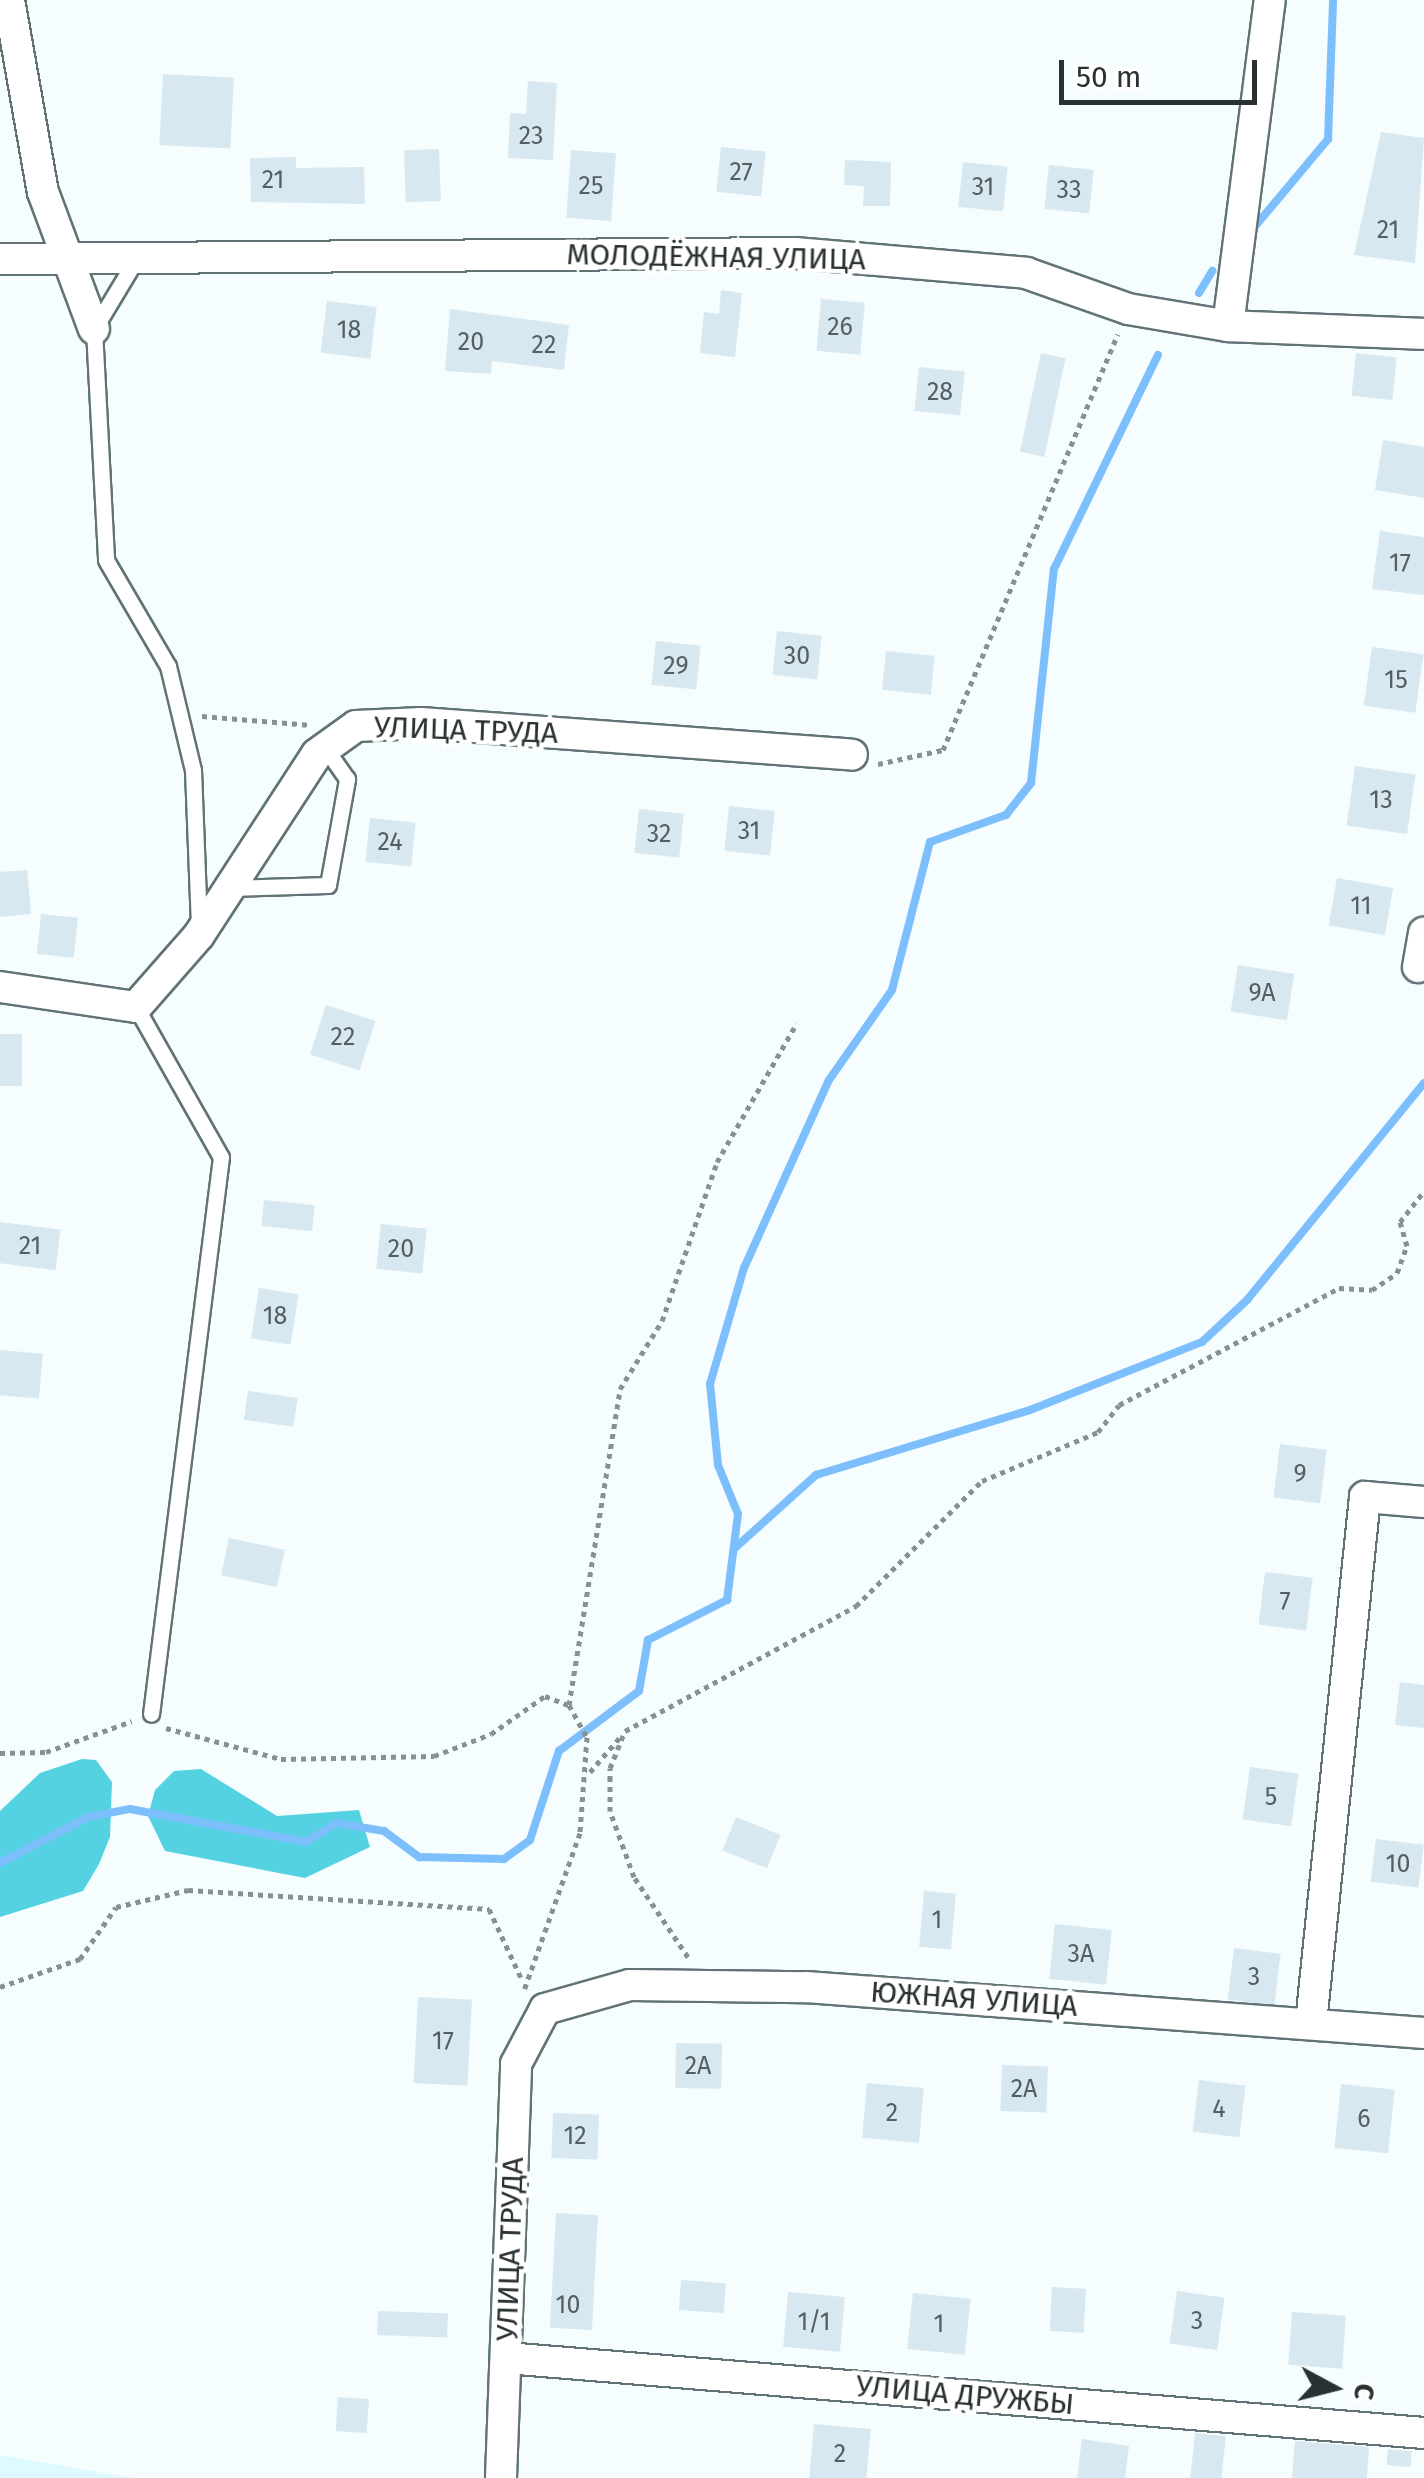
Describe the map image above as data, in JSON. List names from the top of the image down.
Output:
{
  "streets": {
    "street": [
      "МОЛОДЁЖНАЯ УЛИЦА",
      "УЛИЦА ТРУДА",
      "ЮЖНАЯ УЛИЦА",
      "УЛИЦА ДРУЖБЫ"
    ]
  },
  "crossings": [
    ["УЛИЦА ТРУДА", "ЮЖНАЯ УЛИЦА"],
    ["УЛИЦА ТРУДА", "УЛИЦА ДРУЖБЫ"]
  ],
  "house_numbers": [
    "23",
    "27",
    "21",
    "25",
    "31",
    "33",
    "21",
    "26",
    "18",
    "20",
    "22",
    "28",
    "17",
    "30",
    "29",
    "15",
    "13",
    "31",
    "32",
    "24",
    "11",
    "9А",
    "22",
    "21",
    "20",
    "18",
    "9",
    "7",
    "5",
    "10",
    "1",
    "3А",
    "3",
    "17",
    "2А",
    "2А",
    "4",
    "2",
    "6",
    "12",
    "10",
    "3",
    "1/1",
    "1",
    "2"
  ],
  "scale_bar": "50 m",
  "north": "right"
}
